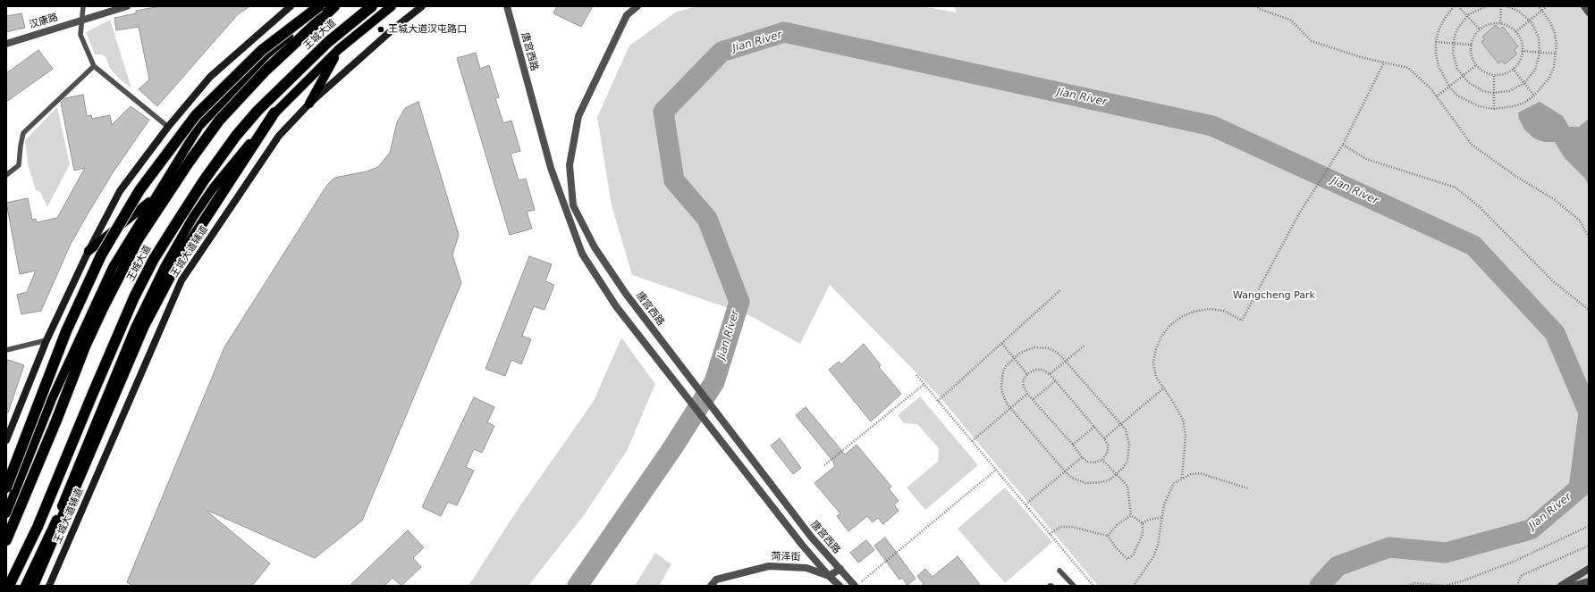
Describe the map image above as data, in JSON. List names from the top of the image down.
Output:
{
  "streets": {
    "highway": ["王城大道"],
    "main road": ["王城大道辅道"],
    "street": ["汉康路", "唐宫西路", "菏泽街"]
  },
  "crossings": [
    ["唐宫西路", "菏泽街"]
  ],
  "water": ["Jian River"],
  "parks": ["Wangcheng Park"],
  "places": ["王城大道汉屯路口"]
}
